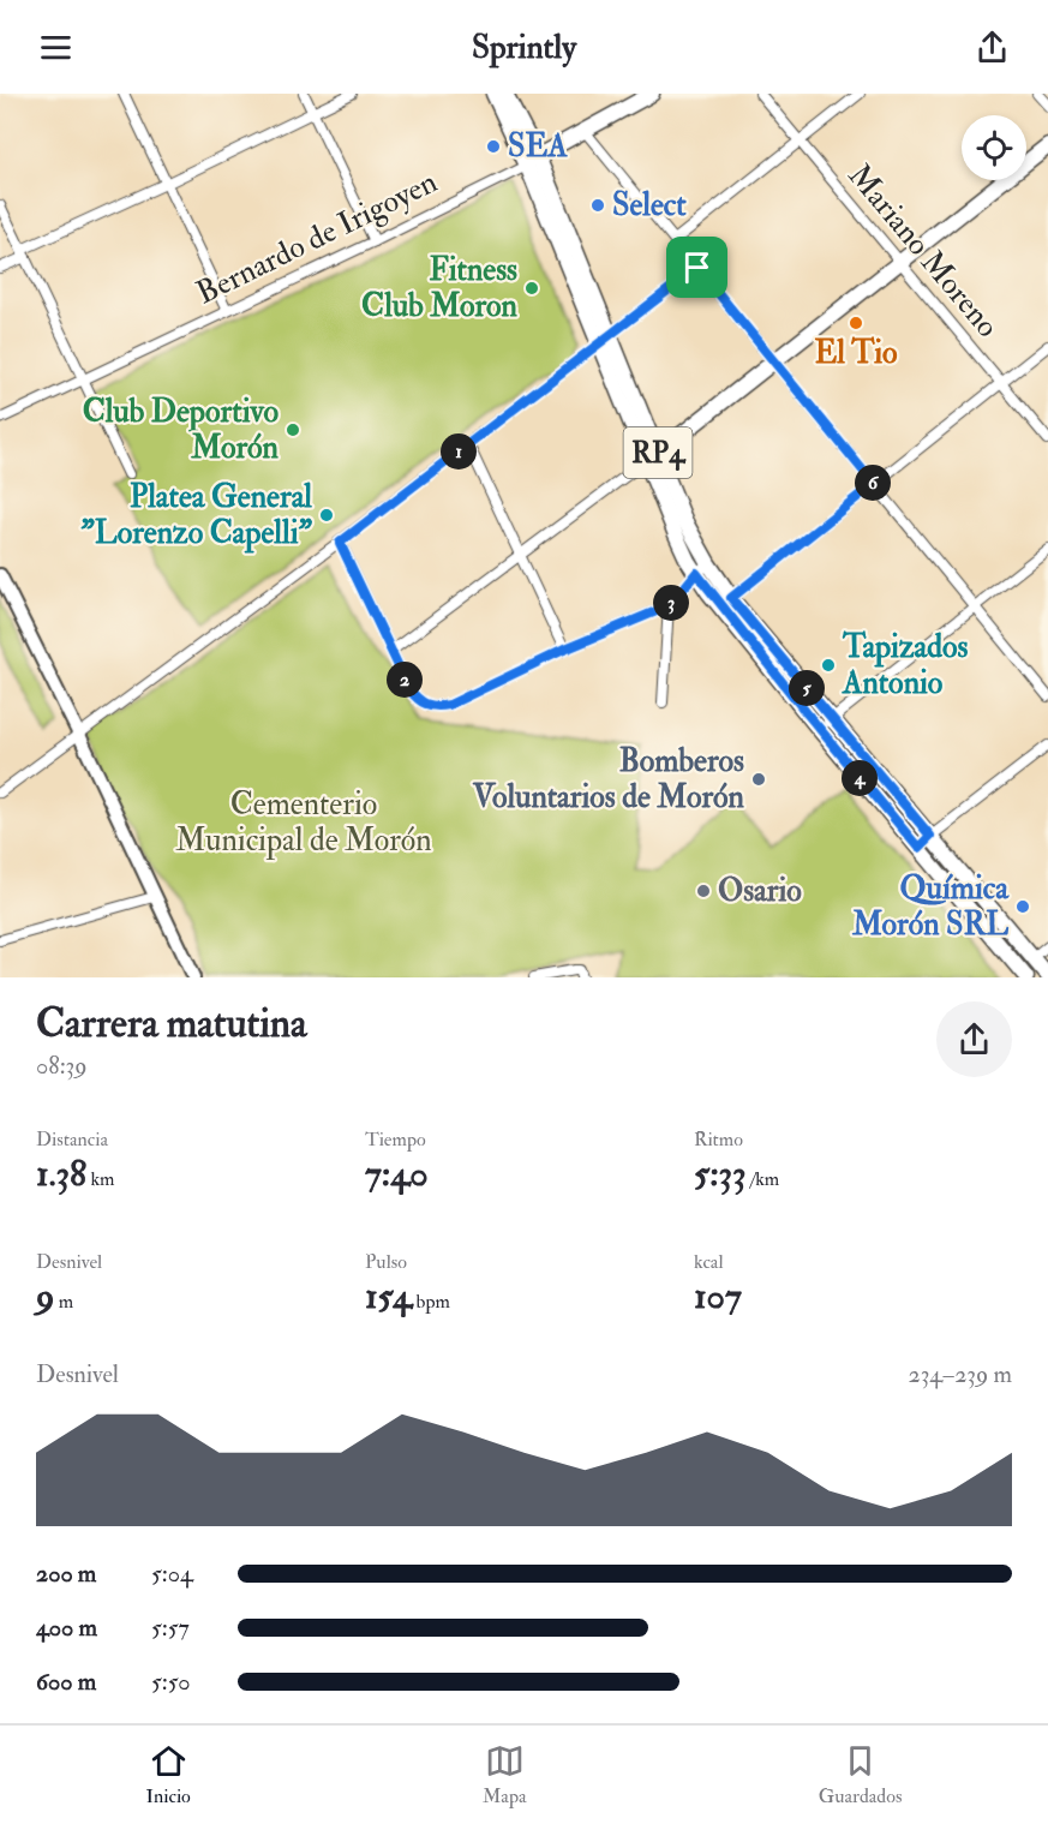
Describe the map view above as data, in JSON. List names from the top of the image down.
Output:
{
  "streets": {
    "main road": ["Bernardo de Irigoyen", "RP4"],
    "street": ["Mariano Moreno"]
  },
  "crossings": [
    ["Bernardo de Irigoyen", "RP4"],
    ["Mariano Moreno", "RP4"]
  ],
  "parks": ["Cementerio Municipal de Morón"],
  "places": [
    "SEA",
    "Select",
    "Fitness Club Moron",
    "El Tio",
    "Club Deportivo Morón",
    "Platea General \"Lorenzo Capelli\"",
    "Tapizados Antonio",
    "Bomberos Voluntarios de Morón",
    "Osario",
    "Química Morón SRL"
  ],
  "page": {
    "header": "Sprintly",
    "pins": [
      "1",
      "6",
      "3",
      "2",
      "5",
      "4"
    ],
    "heading": ["Carrera matutina", "08:39"],
    "stats": [
      ["Distancia", "1.38 km"],
      ["Tiempo", "7:40"],
      ["Ritmo", "5:33 /km"],
      ["Desnivel", "9 m"],
      ["Pulso", "154 bpm"],
      ["kcal", "107"]
    ],
    "chart": ["Desnivel", "234–239 m"],
    "list": [
      {
        "name": "200 m",
        "note": "5:04"
      },
      {
        "name": "400 m",
        "note": "5:57"
      },
      {
        "name": "600 m",
        "note": "5:50"
      }
    ],
    "tabs": ["Inicio", "Mapa", "Guardados"]
  }
}
